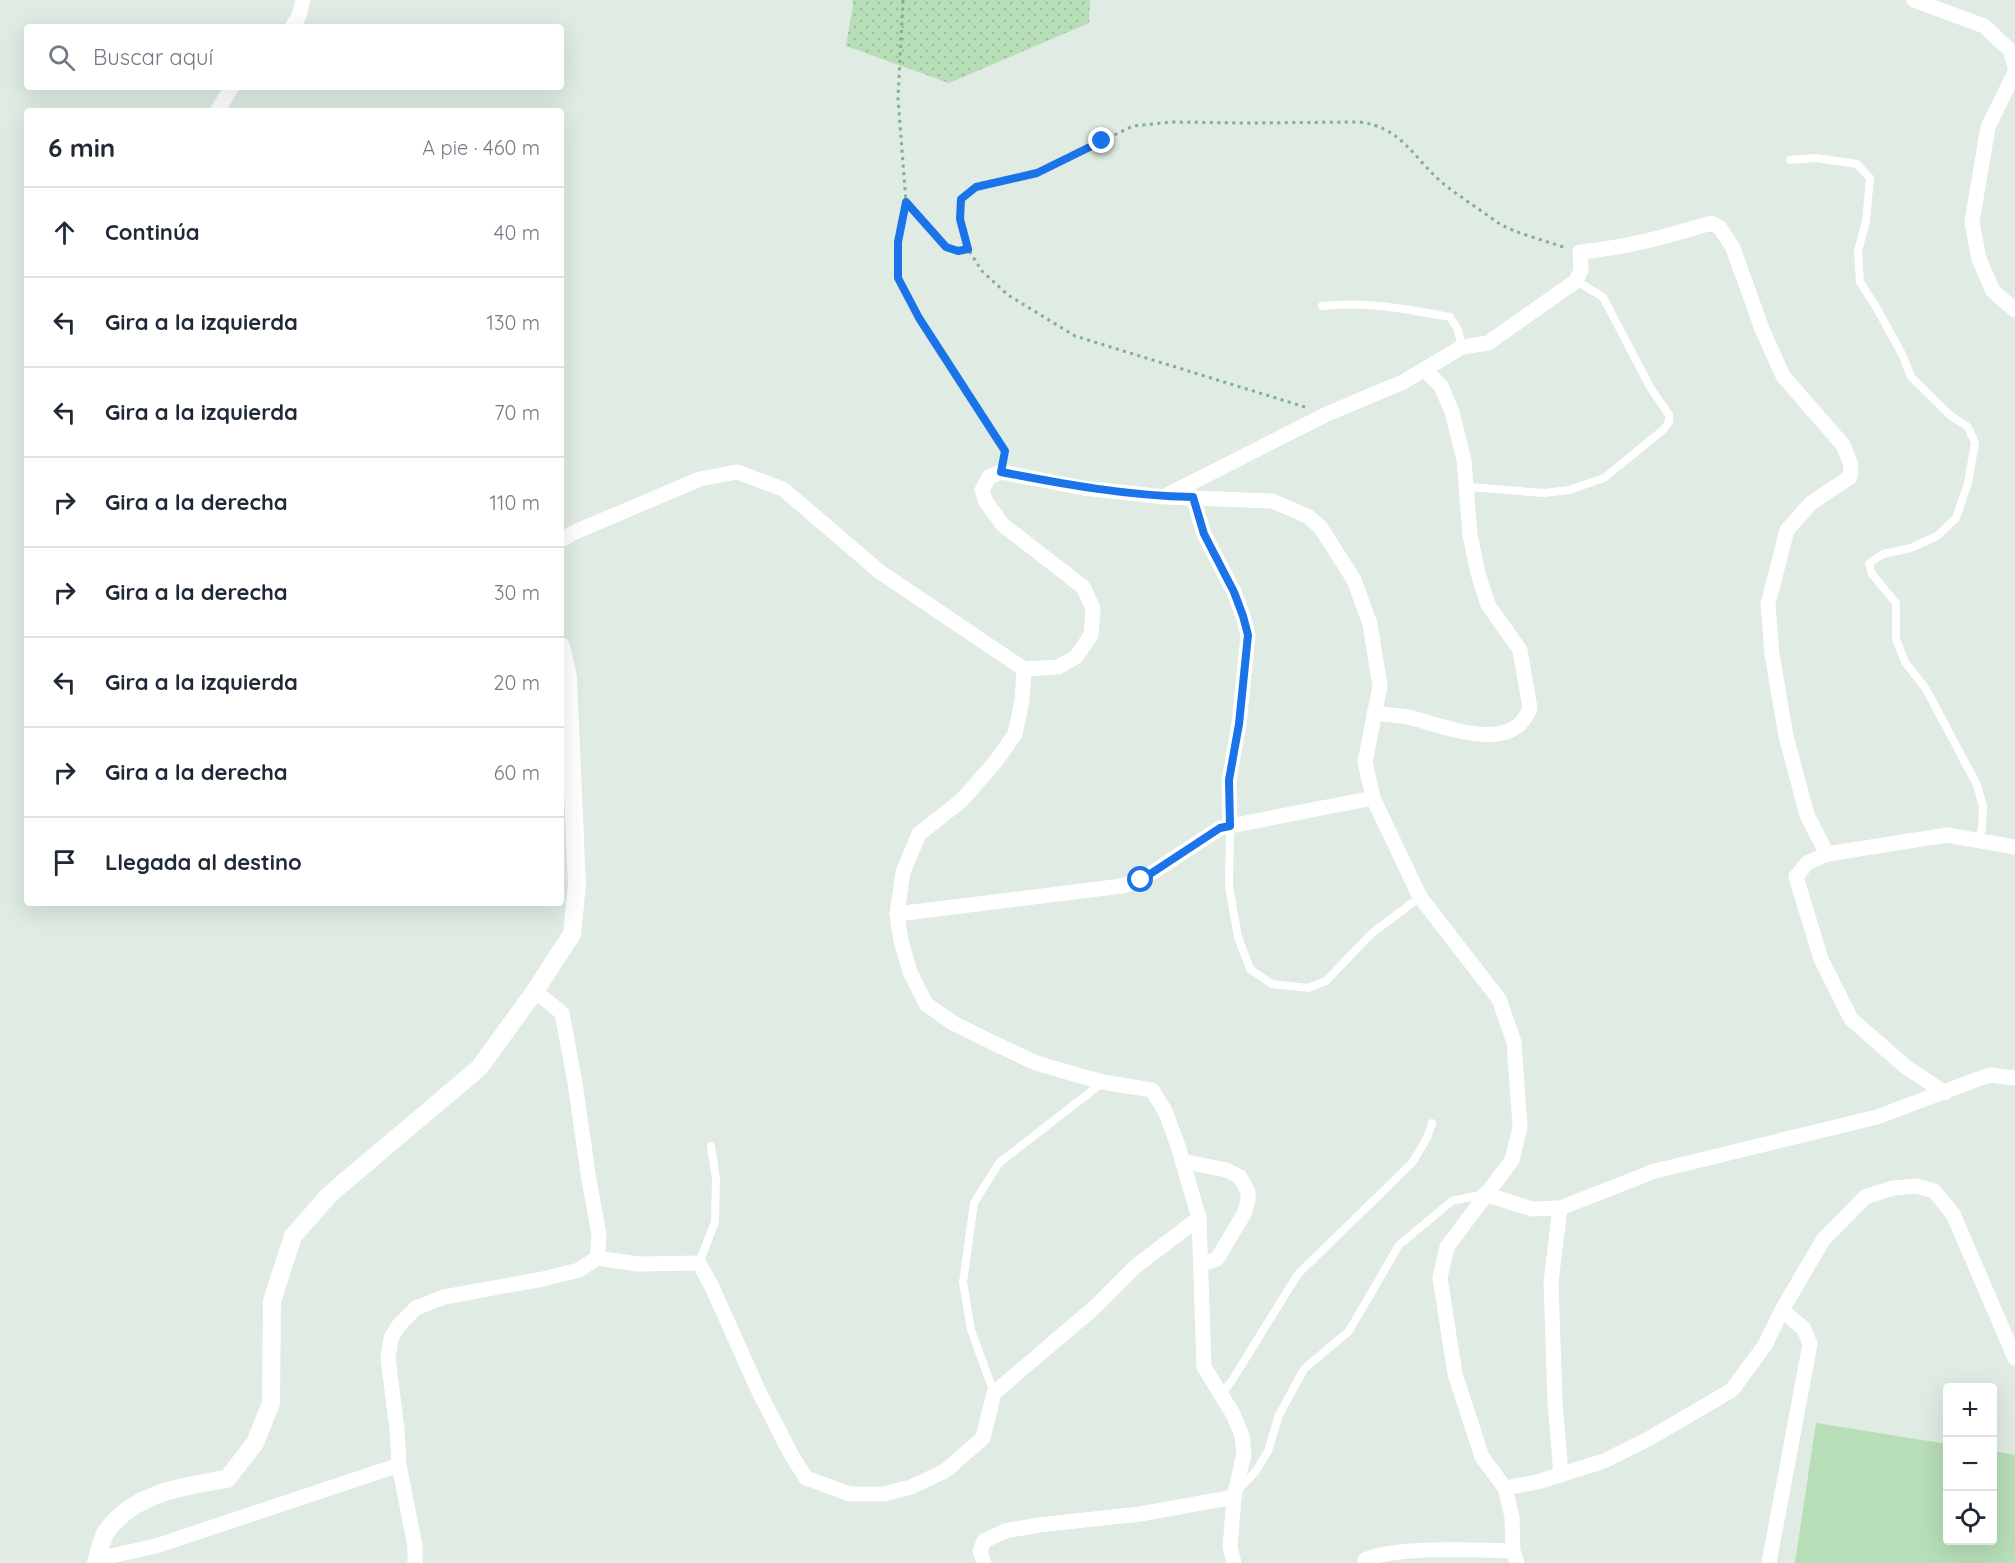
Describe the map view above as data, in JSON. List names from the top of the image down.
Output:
{
  "page": {
    "search": "Buscar aquí",
    "heading": ["6 min", "A pie · 460 m"],
    "list": [
      ["Continúa", "40 m"],
      ["Gira a la izquierda", "130 m"],
      ["Gira a la izquierda", "70 m"],
      ["Gira a la derecha", "110 m"],
      ["Gira a la derecha", "30 m"],
      ["Gira a la izquierda", "20 m"],
      ["Gira a la derecha", "60 m"],
      "Llegada al destino"
    ],
    "map_buttons": ["+", "−"]
  }
}
